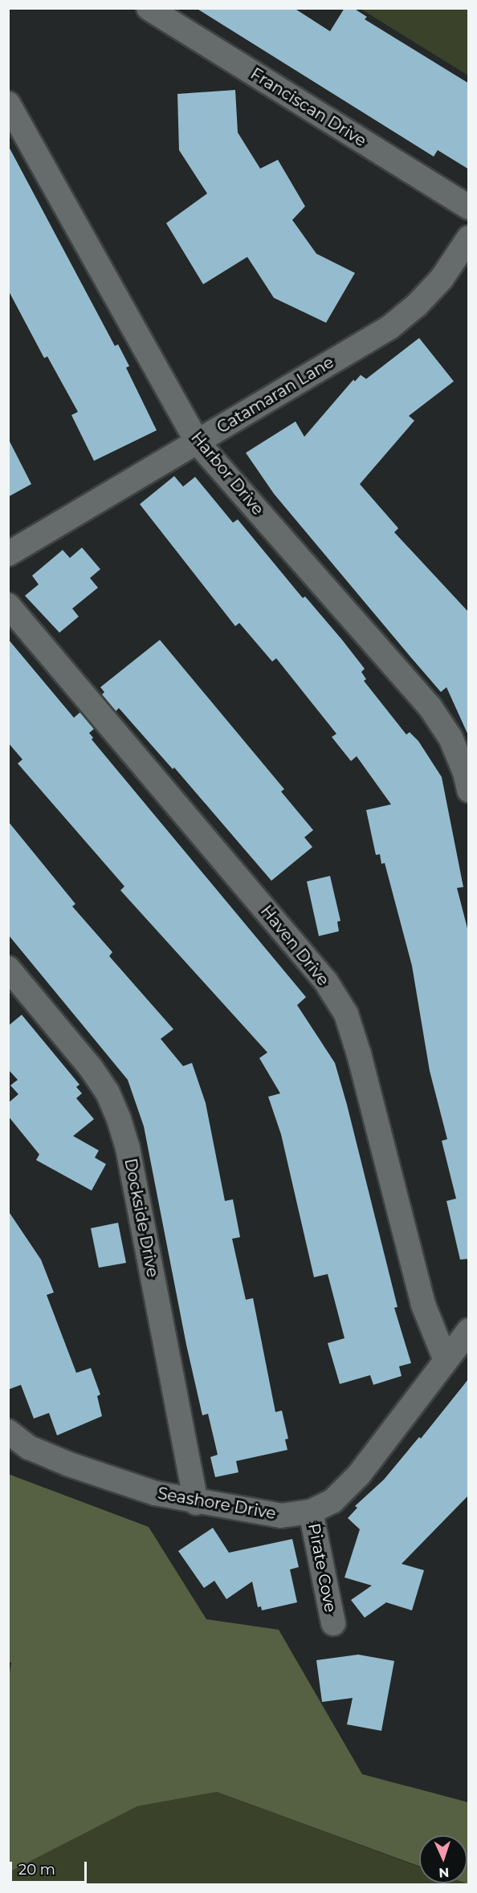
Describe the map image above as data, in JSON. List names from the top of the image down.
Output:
{
  "streets": {
    "street": [
      "Franciscan Drive",
      "Catamaran Lane",
      "Harbor Drive",
      "Haven Drive",
      "Dockside Drive",
      "Seashore Drive",
      "Pirate Cove"
    ]
  },
  "crossings": [
    ["Catamaran Lane", "Harbor Drive"],
    ["Haven Drive", "Seashore Drive"],
    ["Dockside Drive", "Seashore Drive"],
    ["Seashore Drive", "Pirate Cove"]
  ],
  "scale_bar": "20 m",
  "north": "bottom"
}
